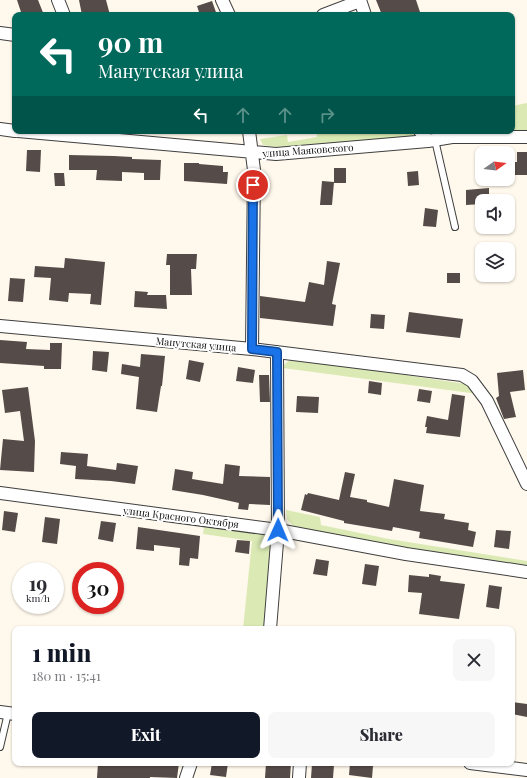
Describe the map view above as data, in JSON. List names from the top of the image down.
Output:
{
  "streets": {
    "street": ["улица Маяковского", "Манутская улица", "улица Красного Октября"]
  },
  "north": "right",
  "page": {
    "turn": ["90 m", "Манутская улица"],
    "speed": "19 km/h",
    "limit": "30",
    "heading": ["1 min", "180 m · 15:41"],
    "buttons": ["Exit", "Share"]
  }
}
